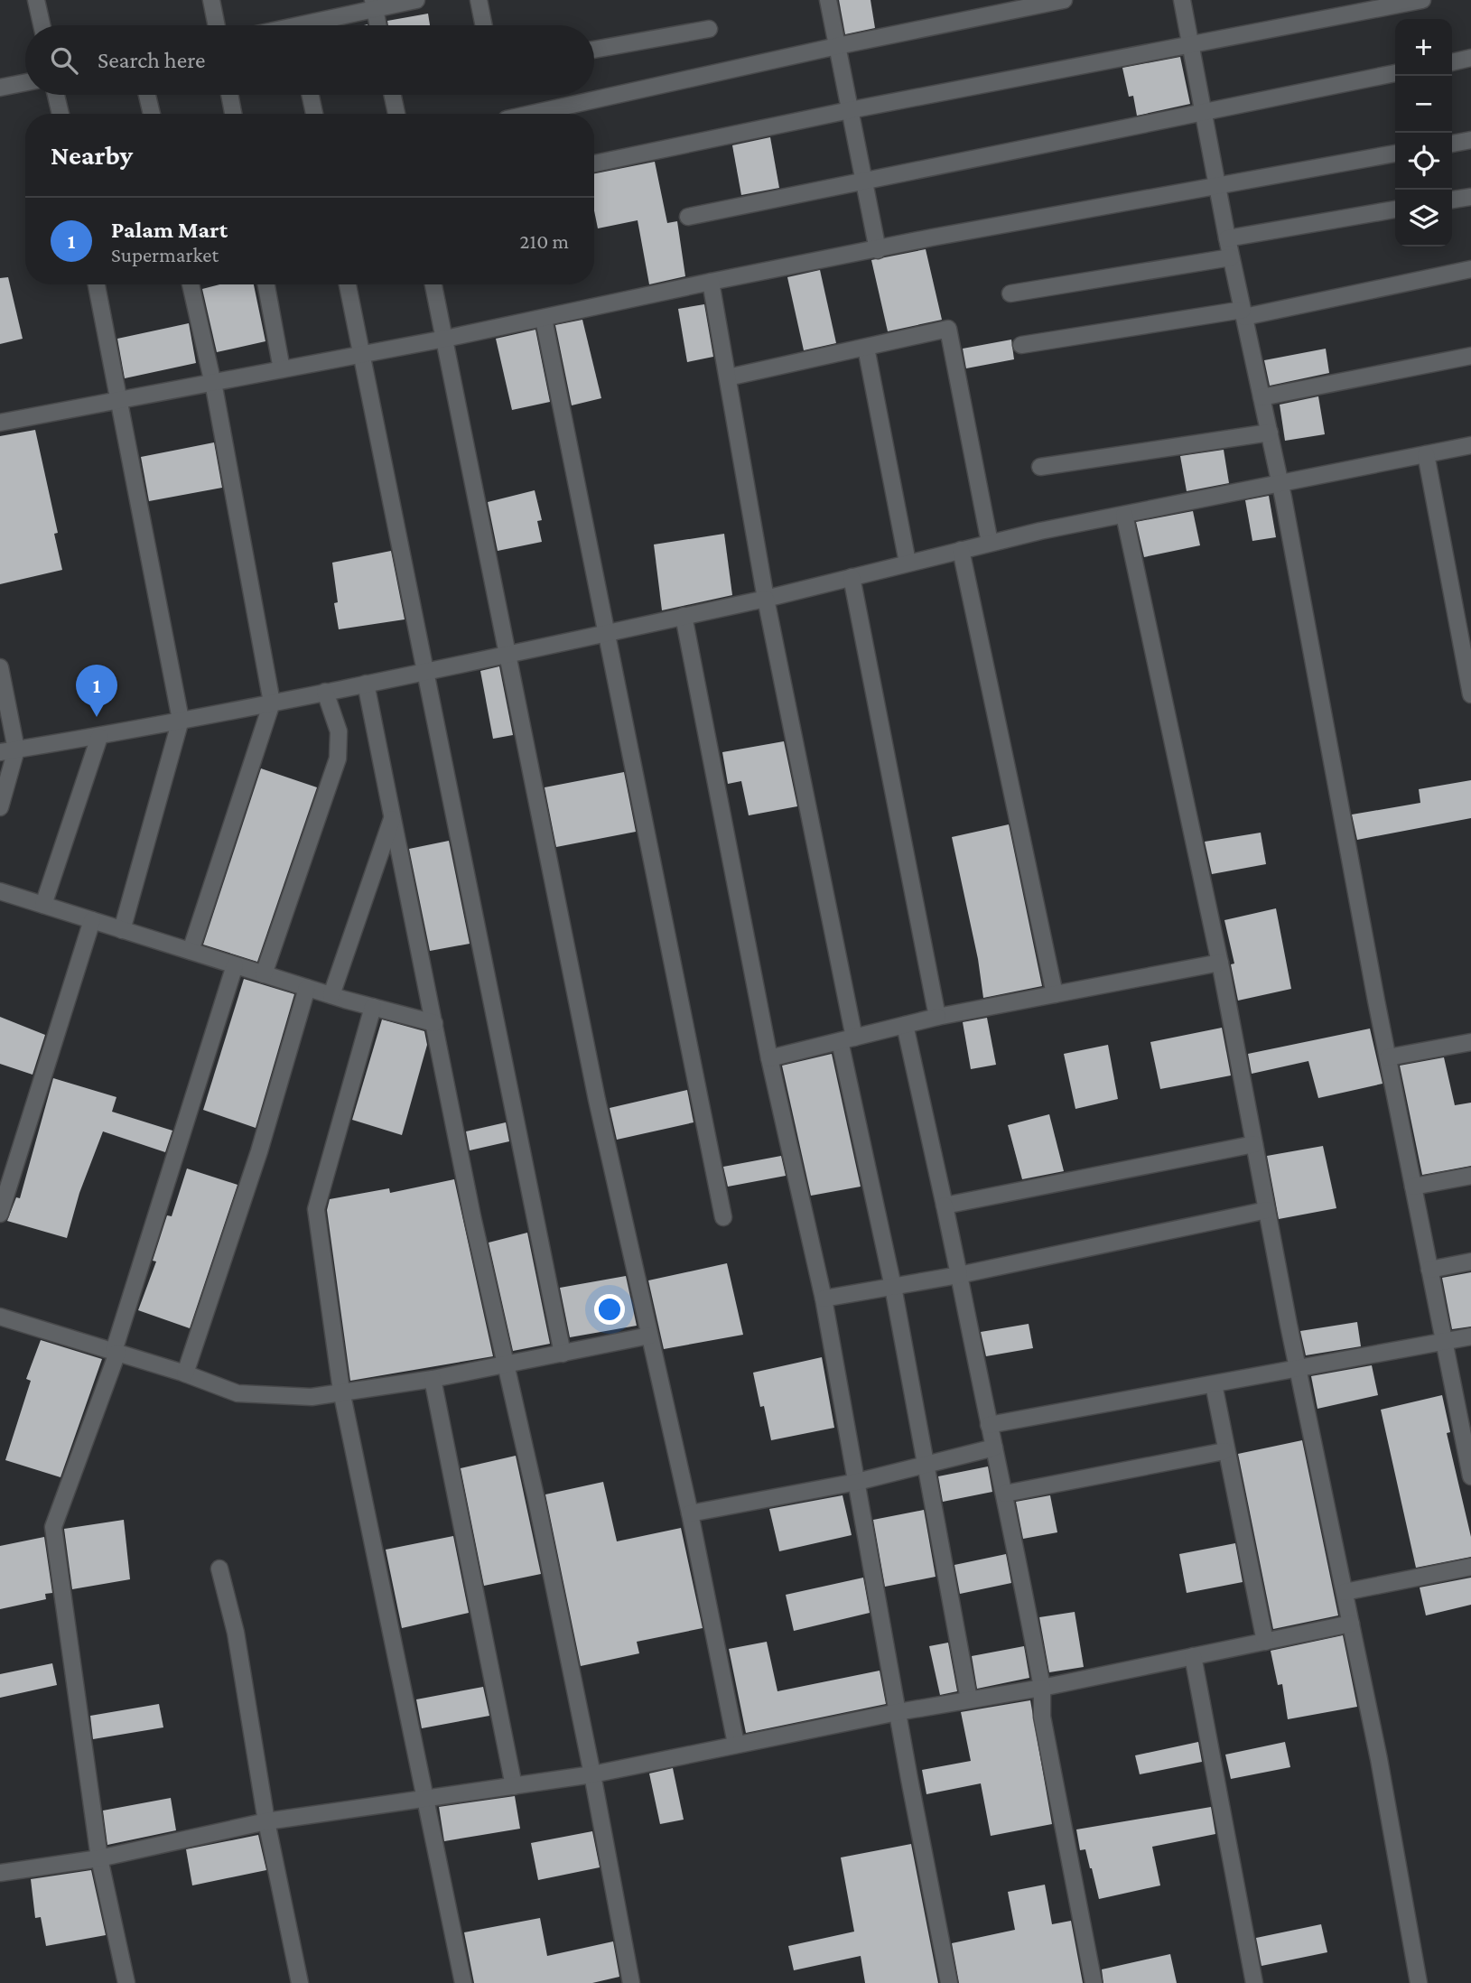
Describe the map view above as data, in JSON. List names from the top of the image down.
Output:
{
  "page": {
    "map_buttons": ["+", "−"],
    "search": "Search here",
    "heading": "Nearby",
    "list": [
      {
        "mark": "1",
        "name": "Palam Mart",
        "note": "Supermarket",
        "value": "210 m"
      }
    ],
    "pins": "1"
  }
}
